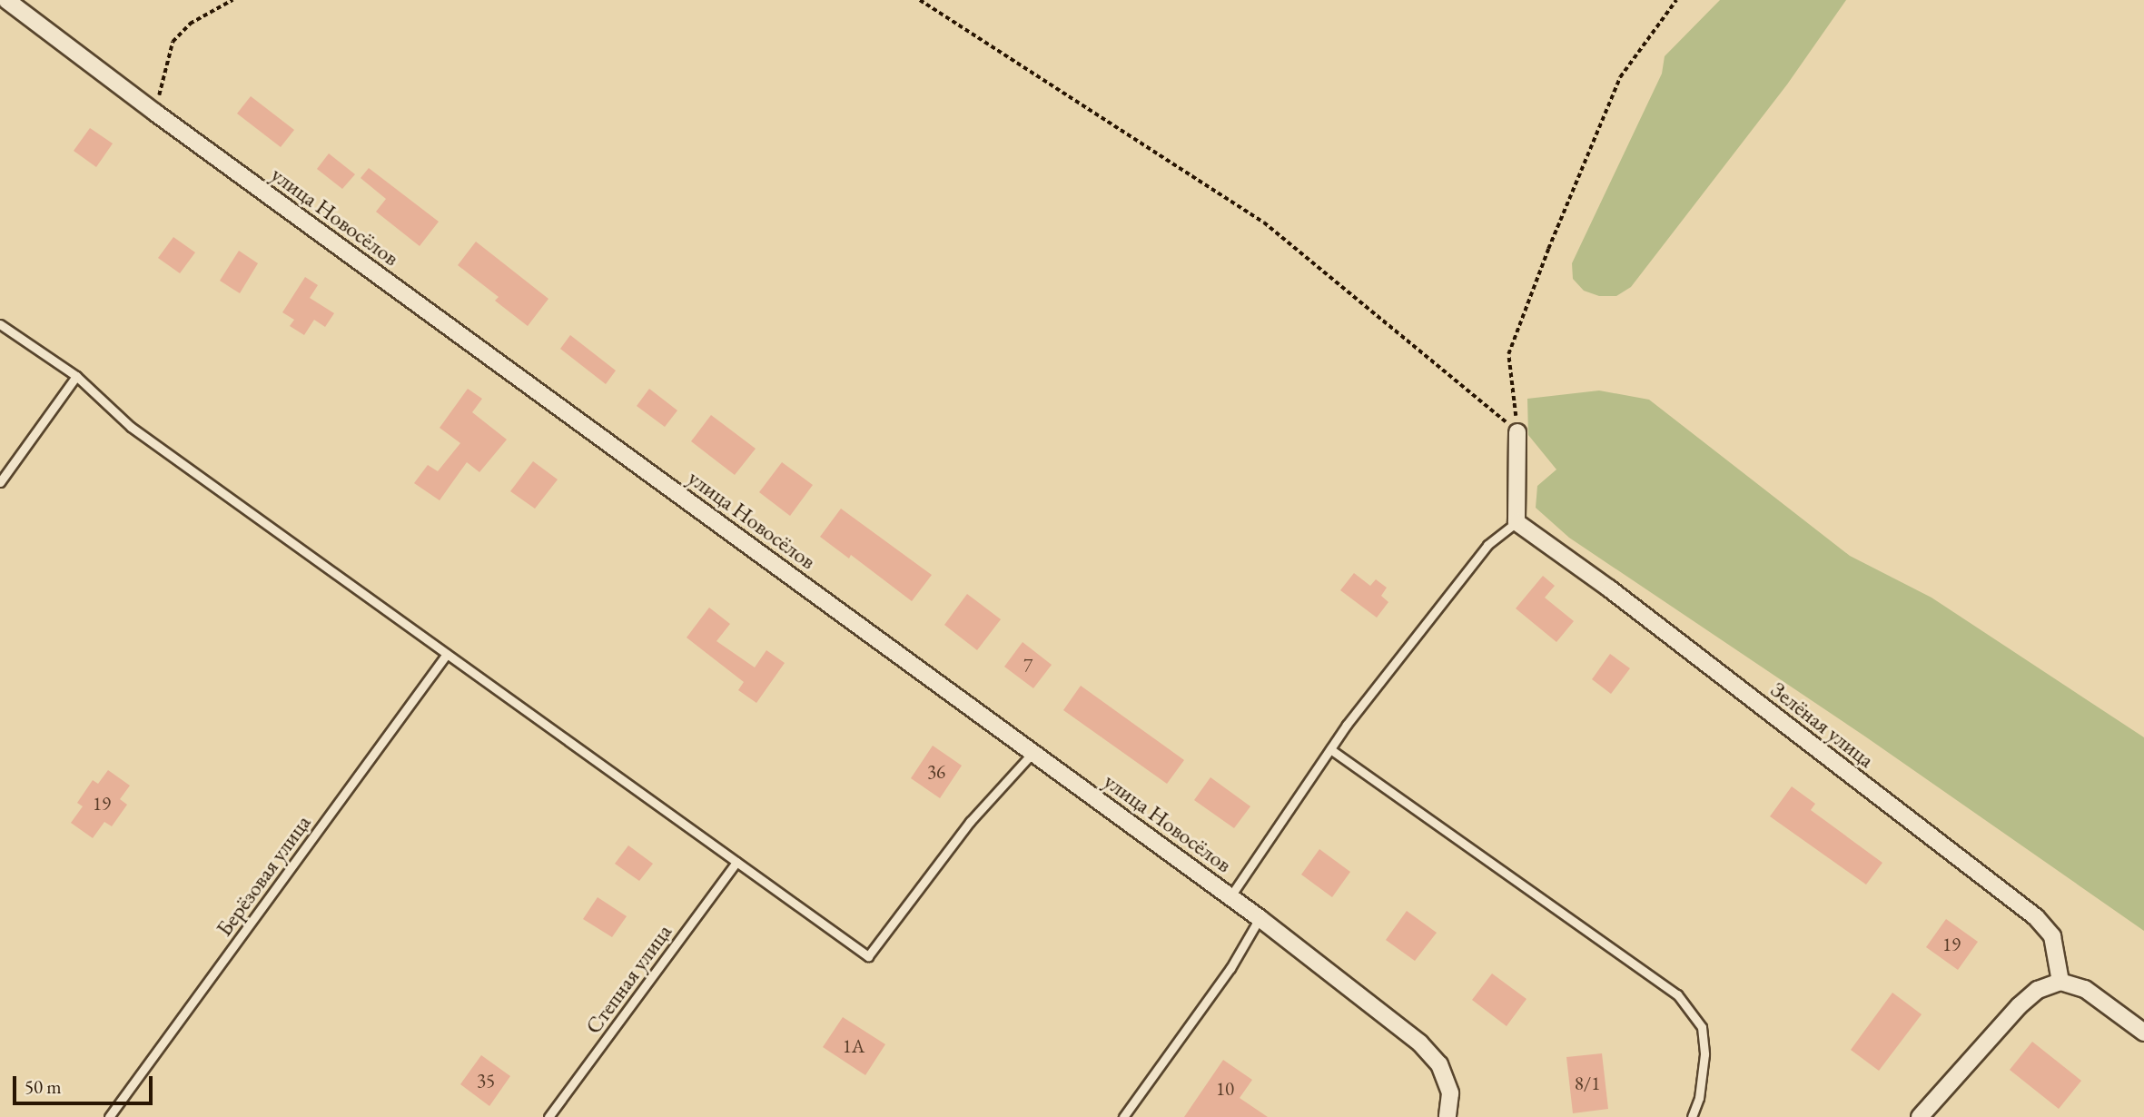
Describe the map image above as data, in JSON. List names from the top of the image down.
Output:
{
  "streets": {
    "street": ["улица Новосёлов", "Зелёная улица"],
    "lane": ["Берёзовая улица", "Степная улица"]
  },
  "house_numbers": [
    "7",
    "36",
    "19",
    "19",
    "1А",
    "35",
    "8/1",
    "10"
  ],
  "scale_bar": "50 m"
}
